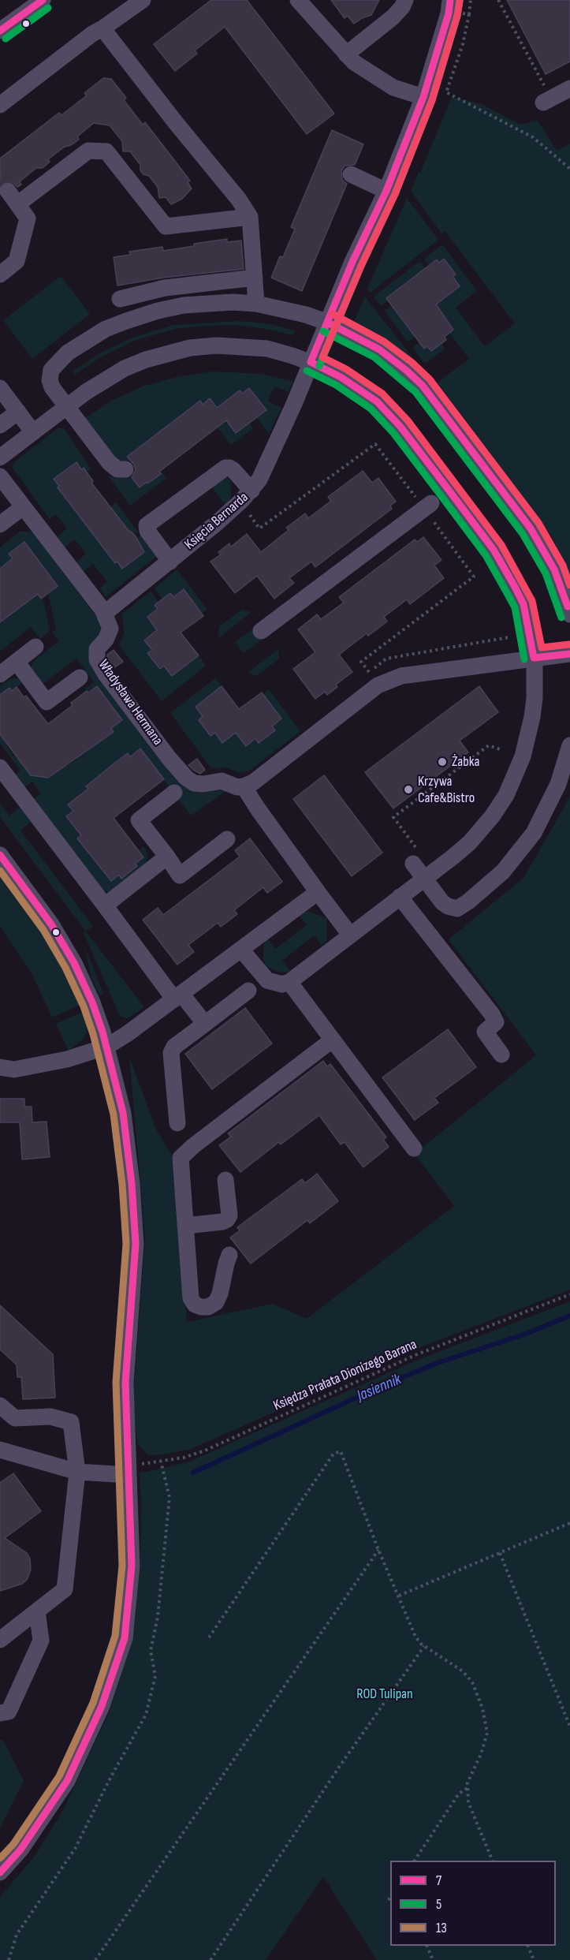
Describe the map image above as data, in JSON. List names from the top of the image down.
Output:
{
  "streets": {
    "street": ["Księcia Bernarda", "Władysława Hermana"],
    "path": ["Księdza Prałata Dionizego Barana"]
  },
  "crossings": [
    ["Księcia Bernarda", "Władysława Hermana"]
  ],
  "water": ["Jasiennik"],
  "parks": ["ROD Tulipan"],
  "places": ["Żabka", "Krzywa Cafe&Bistro"],
  "lines": ["transit line 7", "transit line 5", "transit line 13"],
  "legend": ["7", "5", "13"]
}
